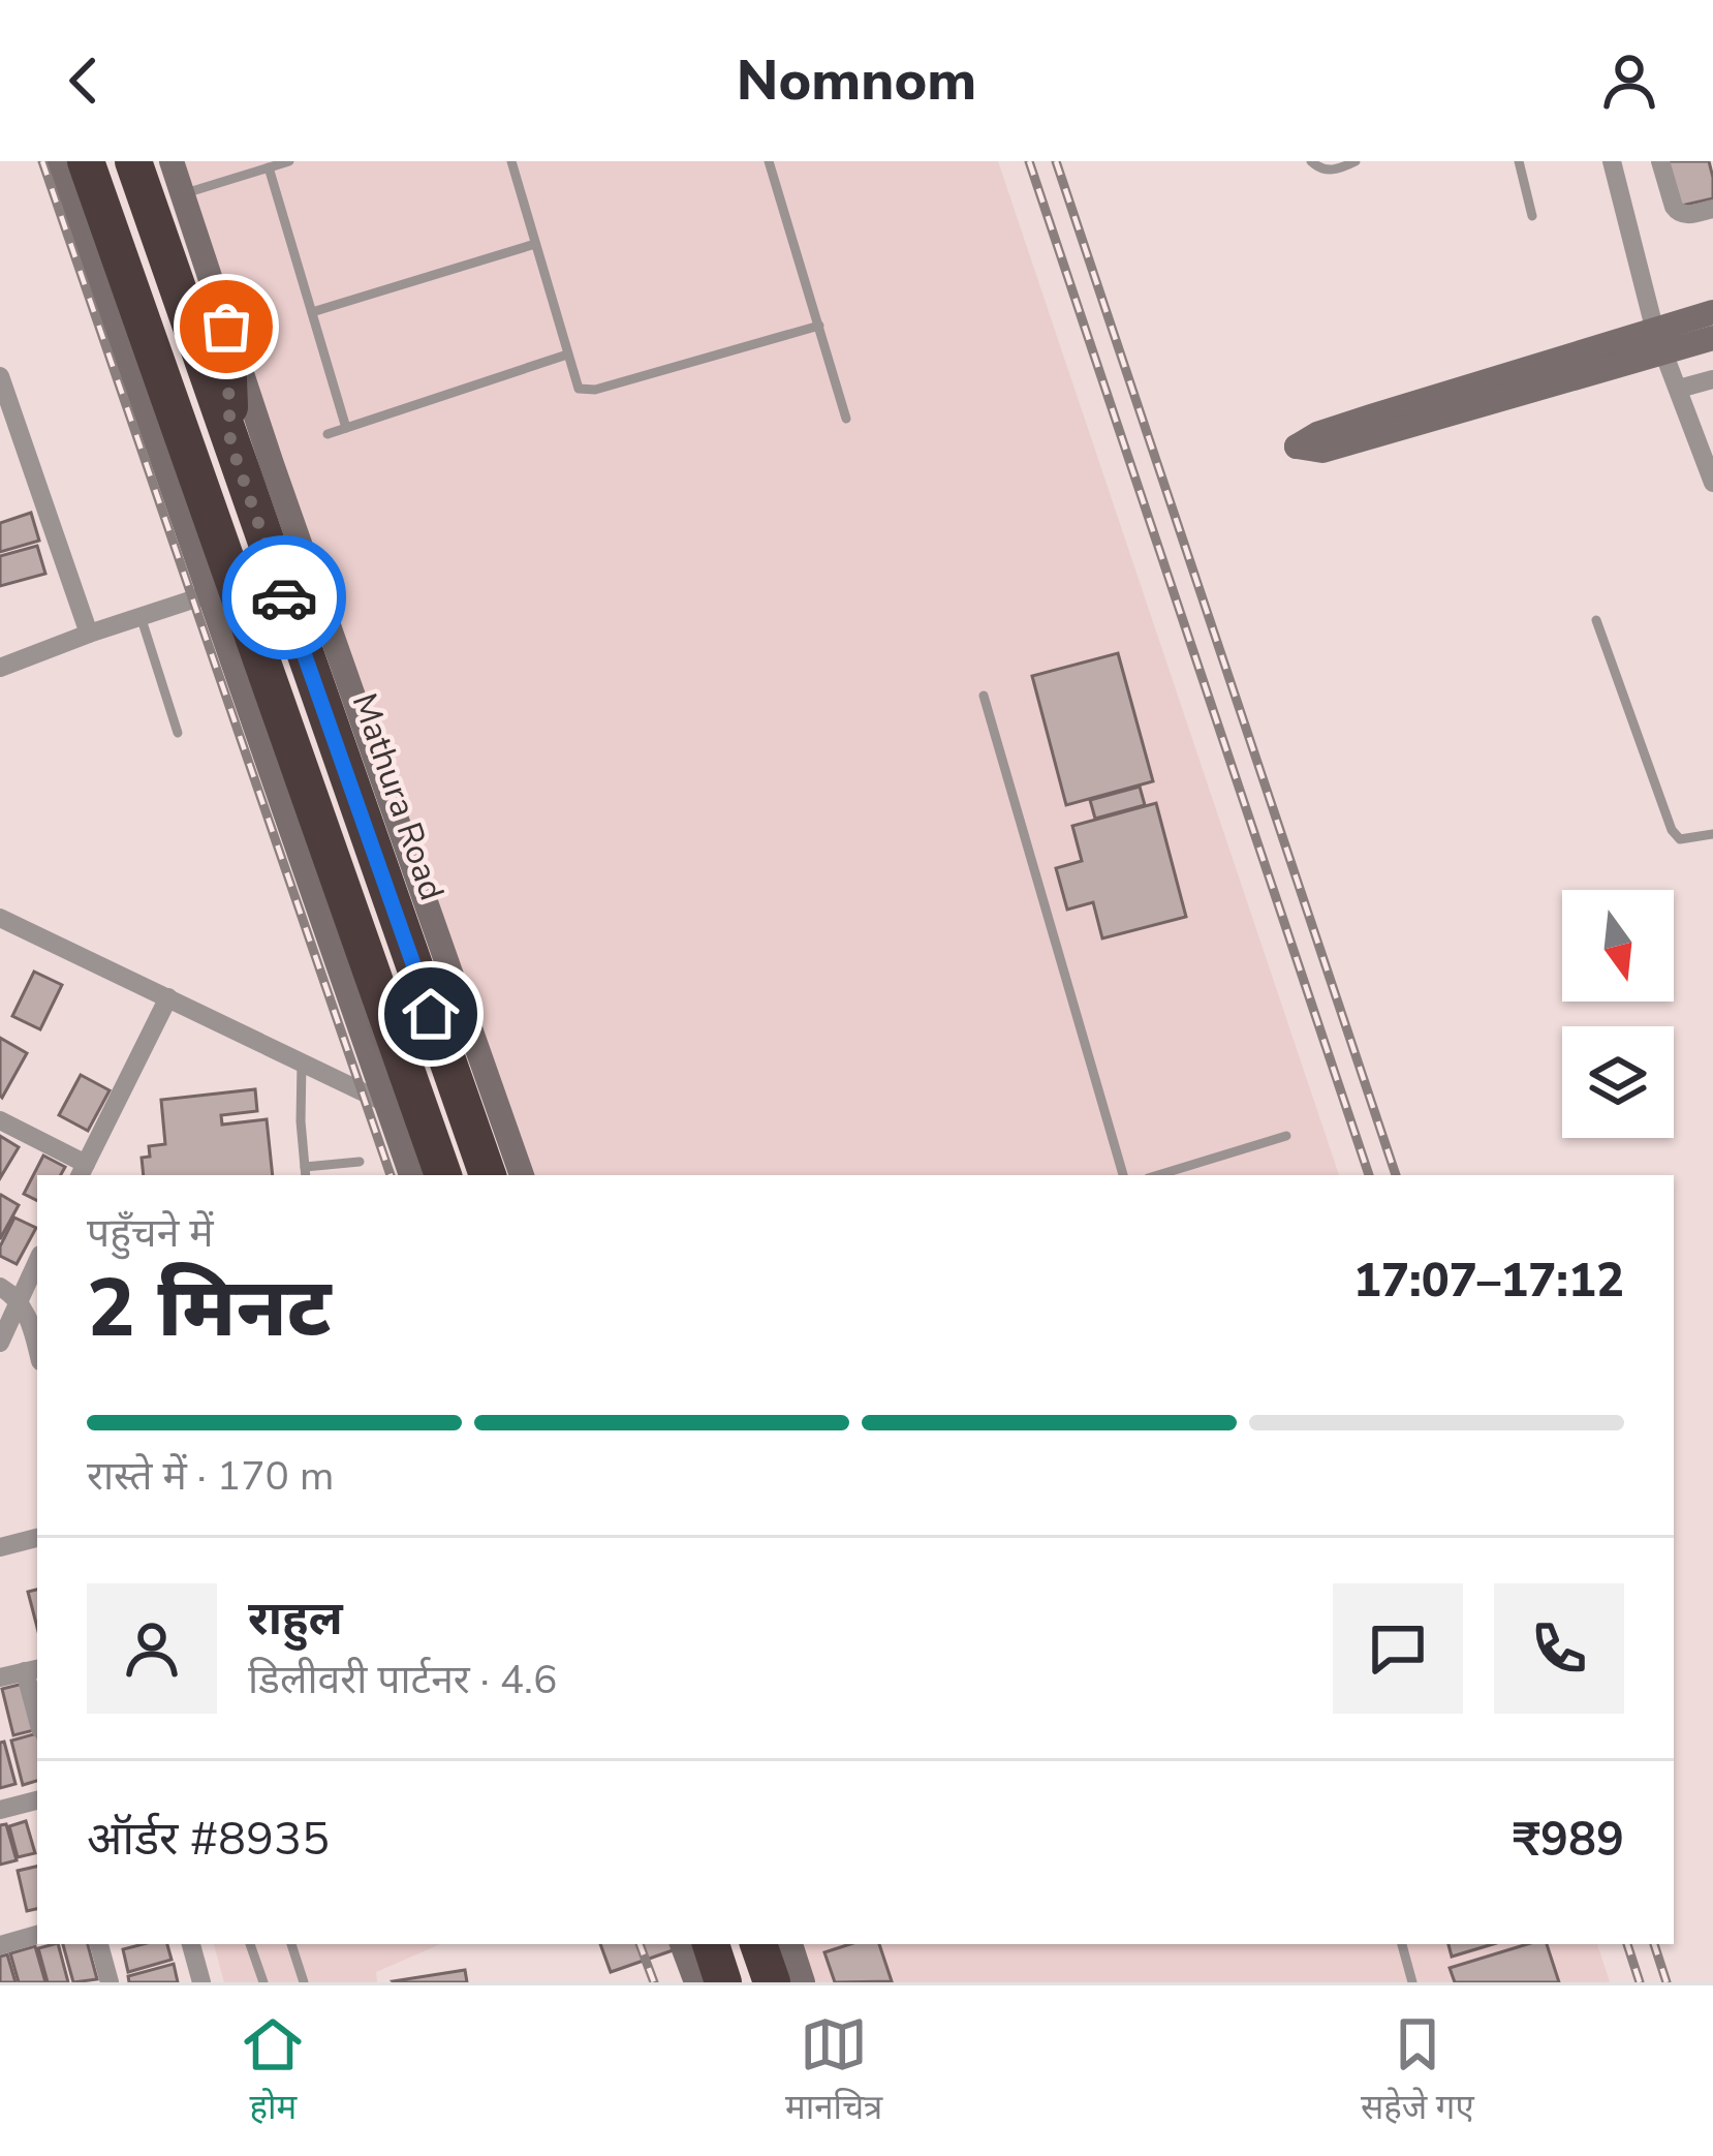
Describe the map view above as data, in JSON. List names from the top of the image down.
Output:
{
  "streets": {
    "highway": ["Mathura Road"]
  },
  "north": "bottom",
  "page": {
    "header": "Nomnom",
    "heading": ["2 मिनट", "पहुँचने में", "17:07–17:12"],
    "panel": [
      "राहुल",
      "डिलीवरी पार्टनर · 4.6",
      "ऑर्डर #8935",
      "₹989"
    ],
    "bar": "रास्ते में · 170 m",
    "tabs": ["होम", "मानचित्र", "सहेजे गए"]
  }
}
